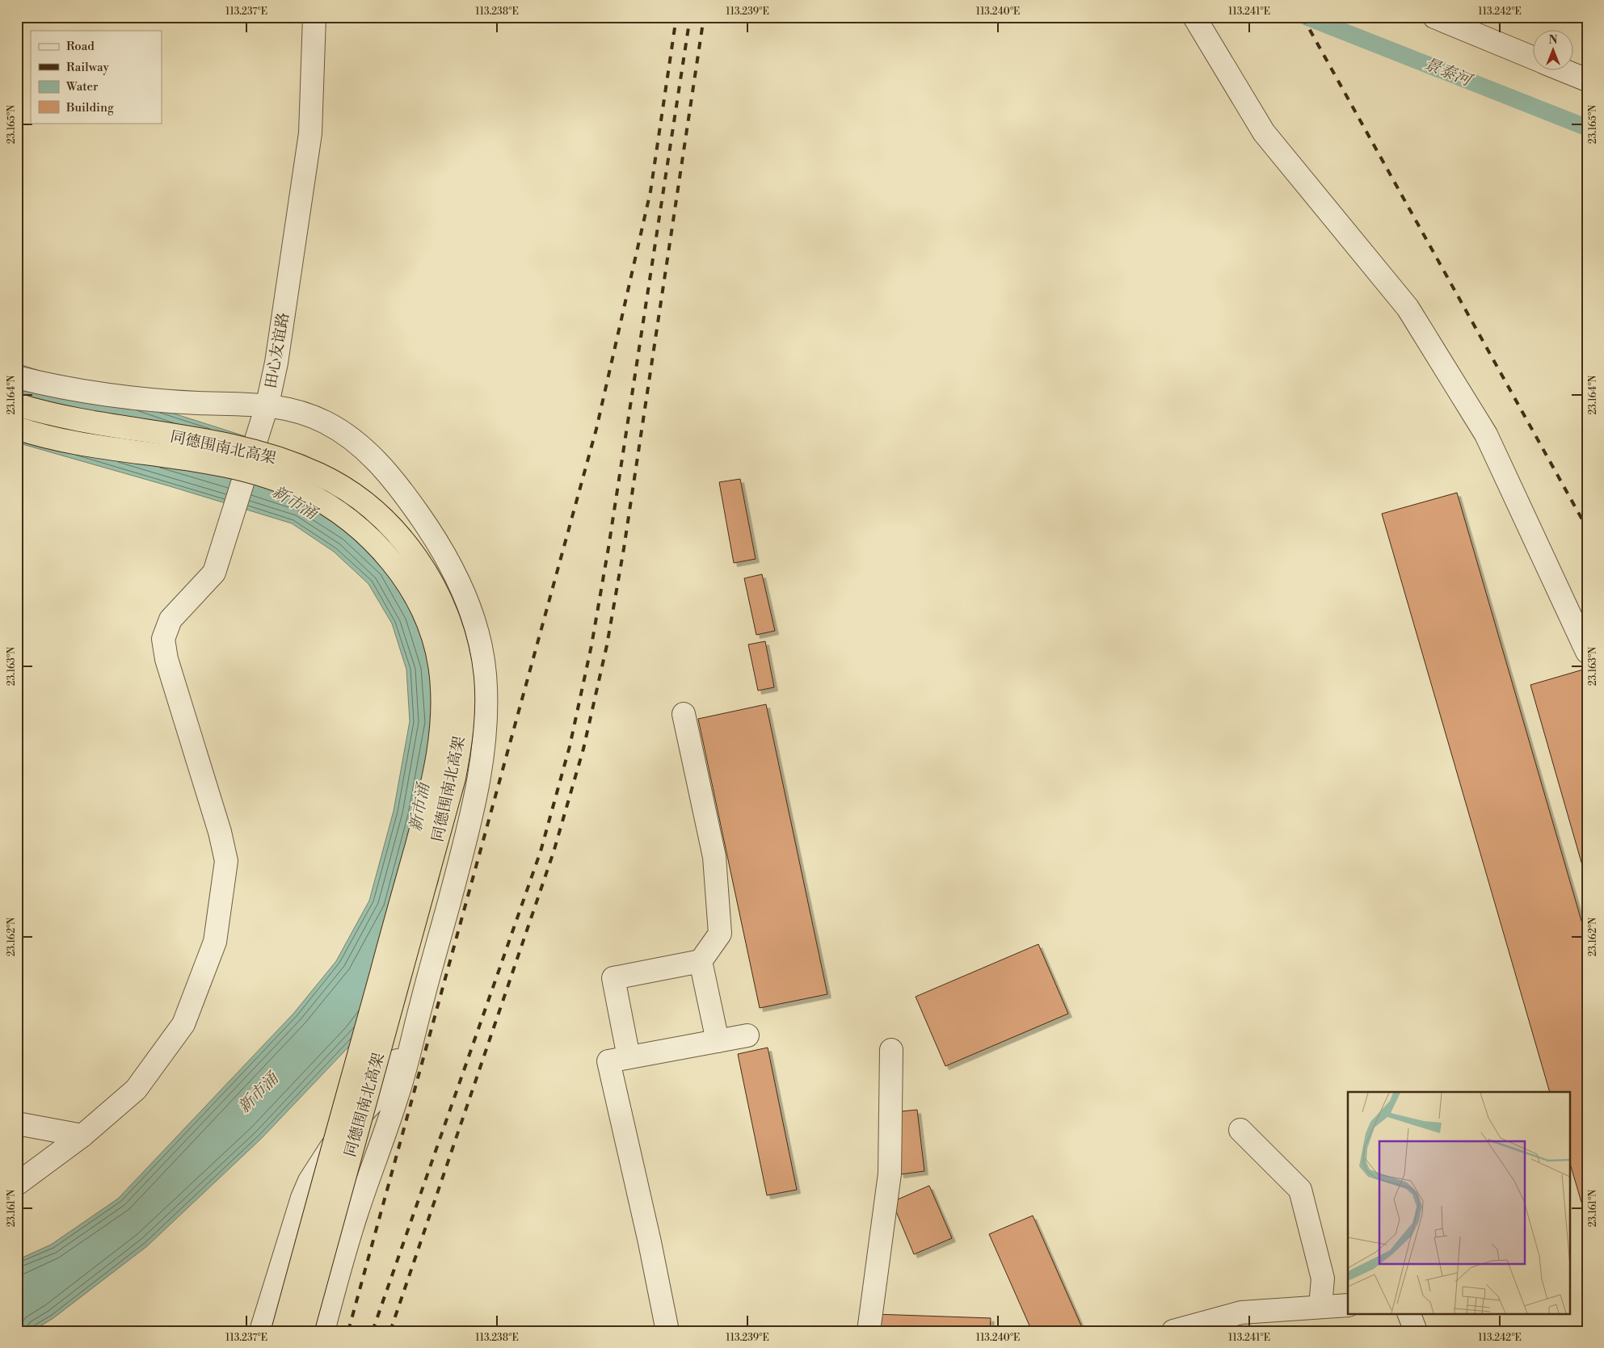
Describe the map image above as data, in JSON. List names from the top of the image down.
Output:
{
  "streets": {
    "main road": ["同德围南北高架"],
    "street": ["田心友谊路"]
  },
  "water": ["景泰河", "新市涌"],
  "legend": [
    "Road",
    "Railway",
    "Water",
    "Building"
  ],
  "north": "top",
  "coordinates": [
    "113.237°E",
    "113.238°E",
    "113.239°E",
    "113.240°E",
    "113.241°E",
    "113.242°E",
    "23.165°N",
    "23.164°N",
    "23.163°N",
    "23.162°N",
    "23.161°N"
  ]
}
